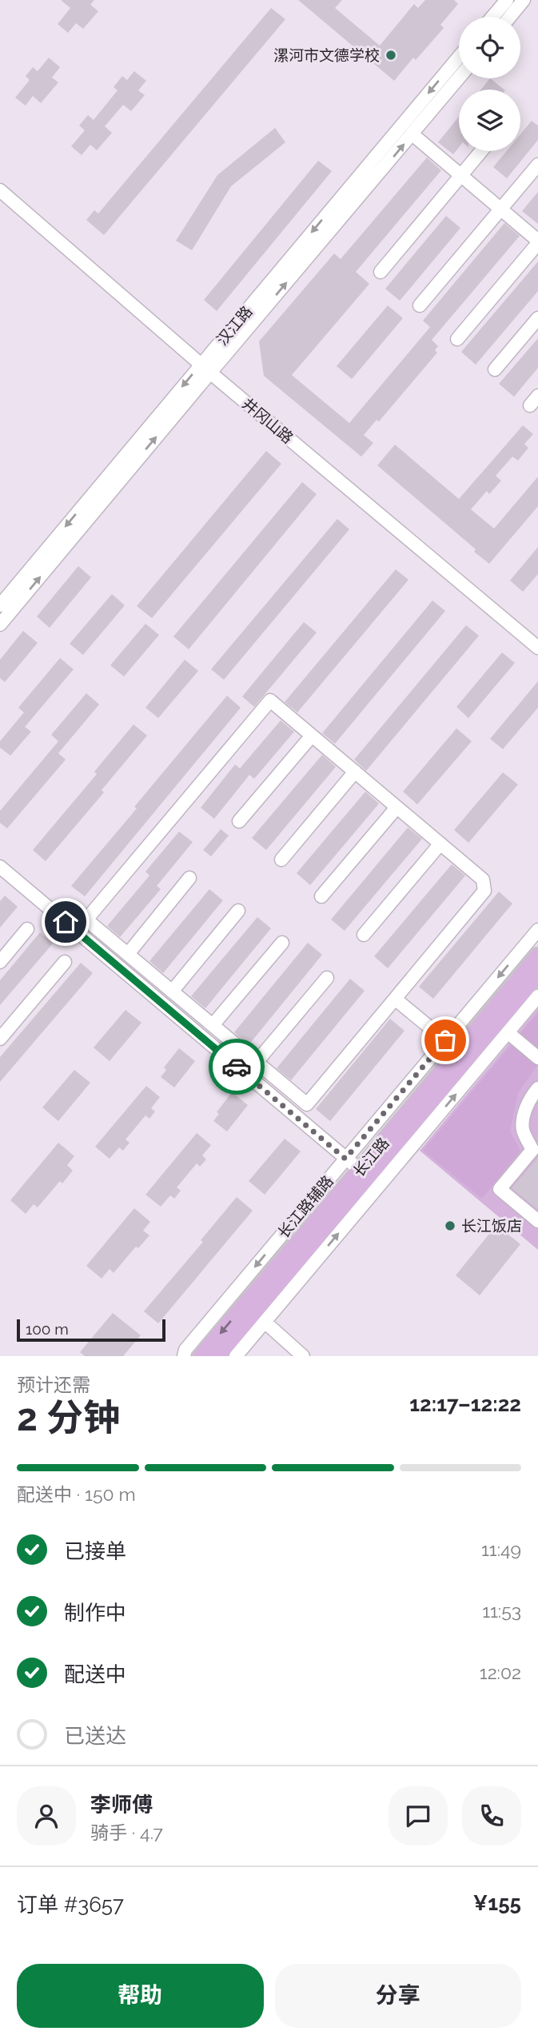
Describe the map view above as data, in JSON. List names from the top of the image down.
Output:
{
  "streets": {
    "main road": ["长江路"],
    "street": ["汉江路", "井冈山路", "长江路辅路"]
  },
  "crossings": [
    ["汉江路", "井冈山路"]
  ],
  "places": ["漯河市文德学校", "长江饭店"],
  "scale_bar": "100 m",
  "page": {
    "scale": "100 m",
    "heading": ["2 分钟", "预计还需", "12:17–12:22"],
    "panel": [
      "李师傅",
      "骑手 · 4.7",
      "订单 #3657",
      "¥155"
    ],
    "bar": "配送中 · 150 m",
    "list": [
      ["已接单", "11:49"],
      ["制作中", "11:53"],
      ["配送中", "12:02"],
      "已送达"
    ],
    "buttons": ["帮助", "分享"]
  }
}
